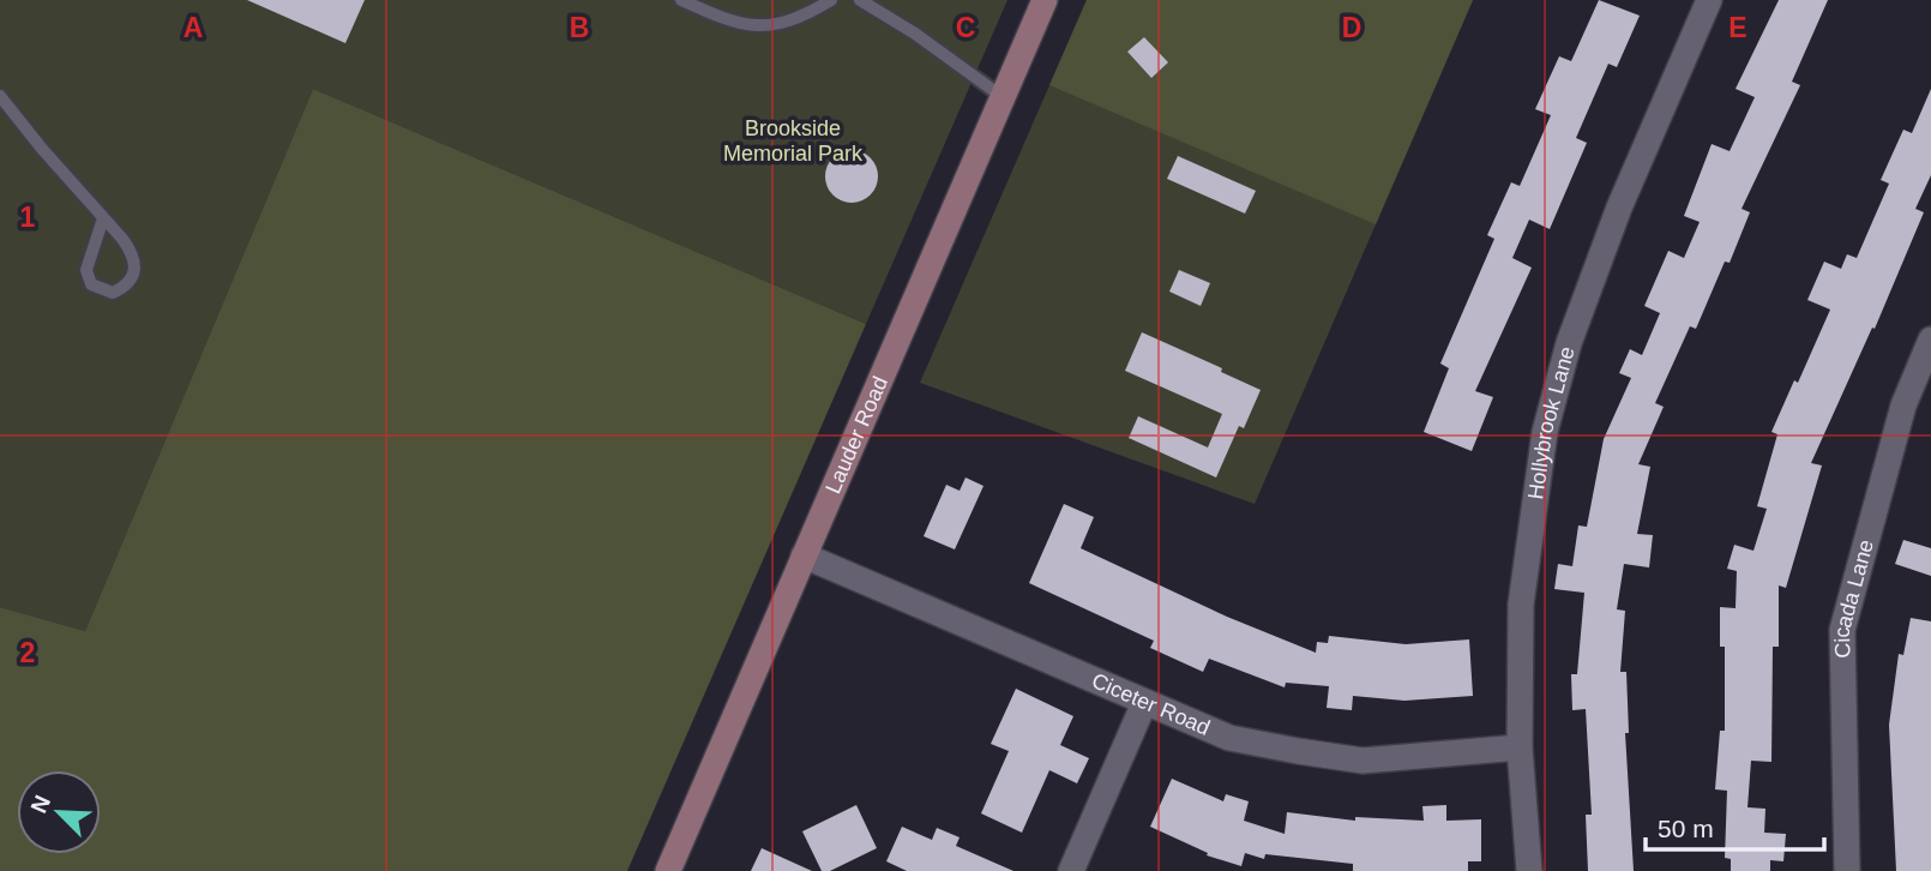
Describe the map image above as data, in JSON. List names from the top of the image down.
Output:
{
  "streets": {
    "main road": ["Lauder Road"],
    "street": ["Hollybrook Lane", "Cicada Lane", "Ciceter Road"]
  },
  "crossings": [
    ["Hollybrook Lane", "Ciceter Road"],
    ["Lauder Road", "Ciceter Road"]
  ],
  "parks": ["Brookside Memorial Park"],
  "scale_bar": "50 m",
  "north": "top left",
  "grid": {
    "columns": [
      "A",
      "B",
      "C",
      "D",
      "E"
    ],
    "rows": ["1", "2"]
  }
}
